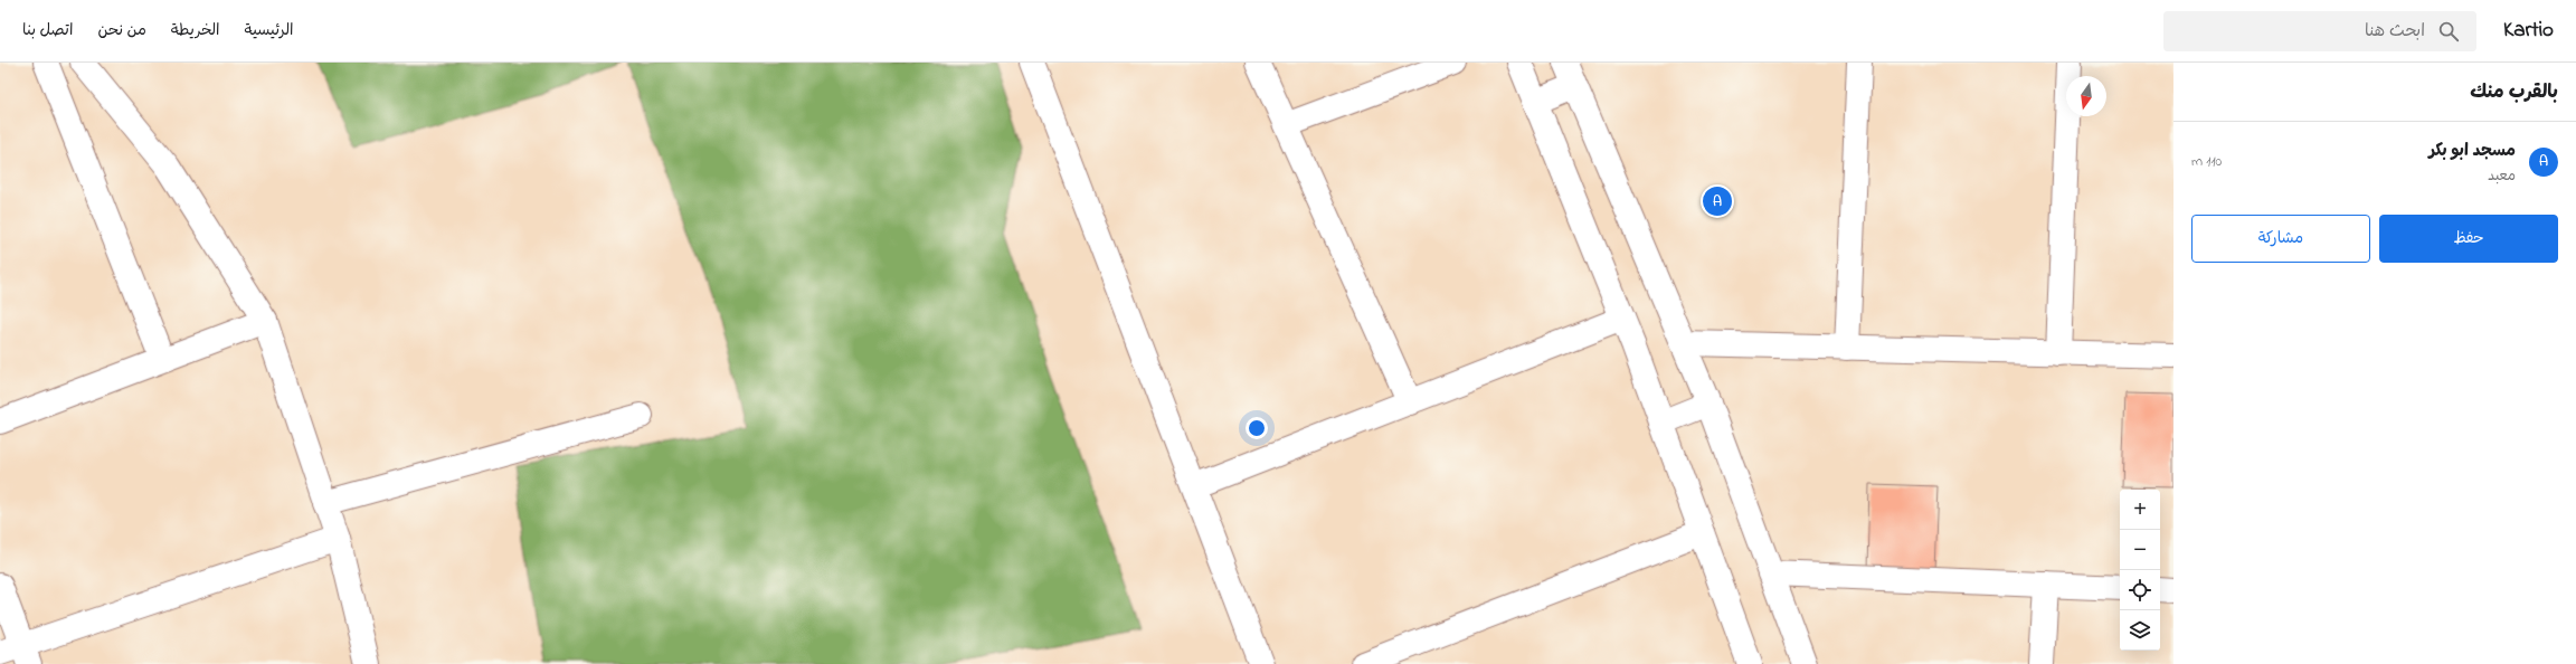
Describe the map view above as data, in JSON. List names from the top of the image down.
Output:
{
  "north": "bottom",
  "page": {
    "header": "Kartio",
    "search": "ابحث هنا",
    "nav": [
      "الرئيسية",
      "الخريطة",
      "من نحن",
      "اتصل بنا"
    ],
    "heading": "بالقرب منك",
    "list": [
      {
        "mark": "A",
        "name": "مسجد ابو بكر",
        "note": "معبد",
        "value": "110 m"
      }
    ],
    "pins": "A",
    "buttons": ["حفظ", "مشاركة"],
    "map_buttons": ["+", "−"]
  }
}
